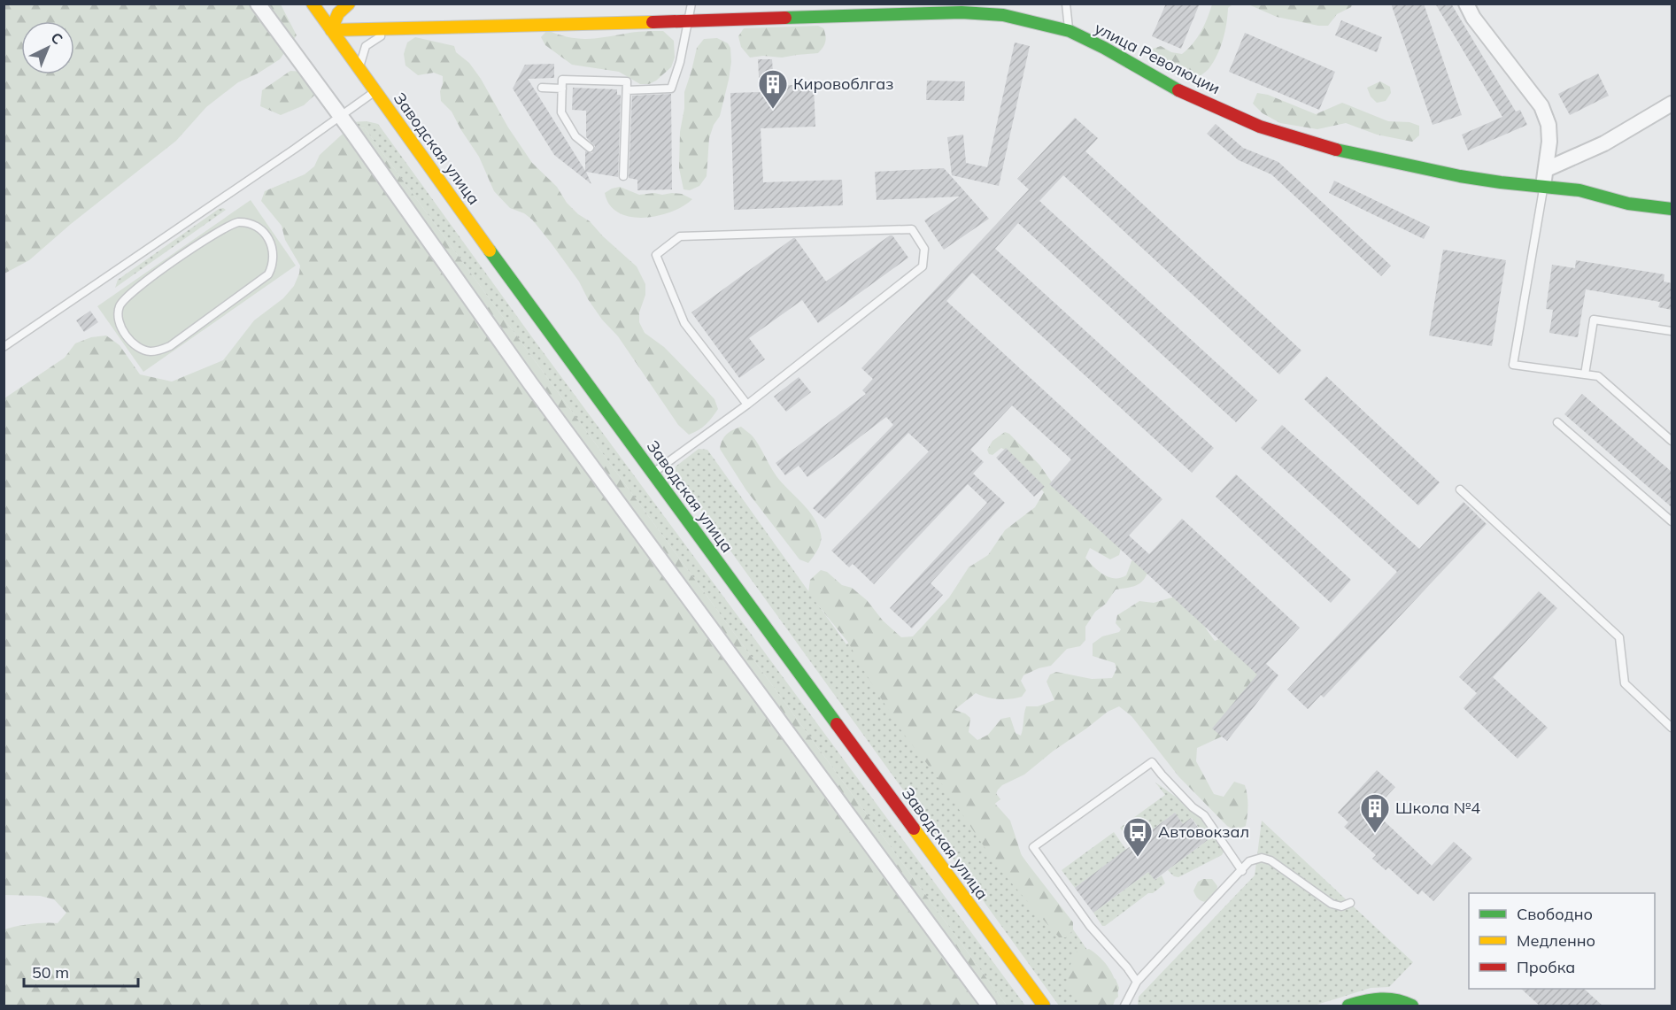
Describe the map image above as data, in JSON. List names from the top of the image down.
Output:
{
  "streets": {
    "street": ["улица Революции", "Заводская улица"]
  },
  "crossings": [
    ["улица Революции", "Заводская улица"]
  ],
  "places": {
    "building": ["Кировоблгаз", "Школа №4"],
    "bus stop": ["Автовокзал"]
  },
  "legend": ["Свободно", "Медленно", "Пробка"],
  "scale_bar": "50 m",
  "north": "top right"
}
